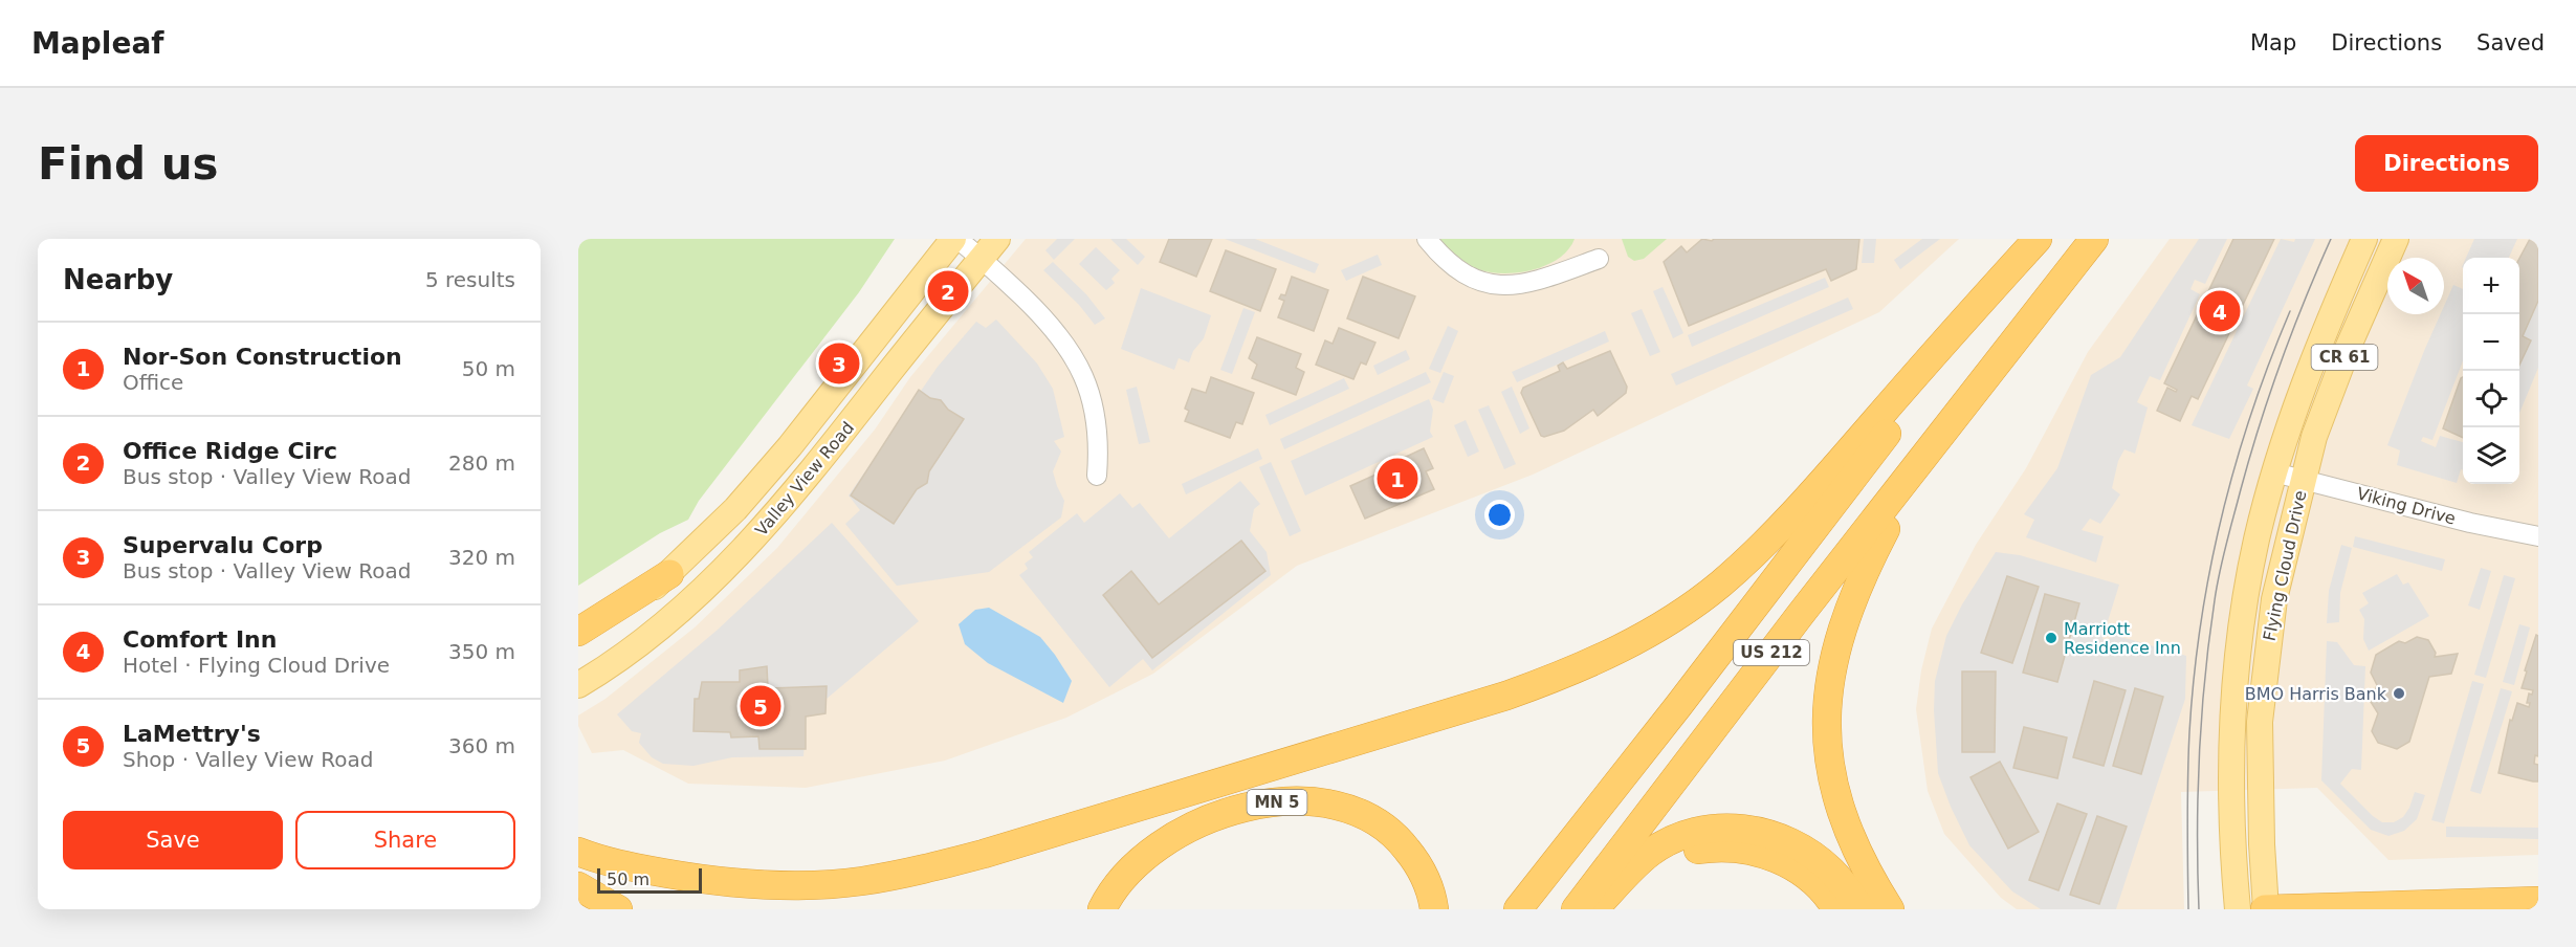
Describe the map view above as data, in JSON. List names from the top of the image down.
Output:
{
  "streets": {
    "highway": ["US 212", "MN 5"],
    "main road": ["CR 61", "Valley View Road", "Flying Cloud Drive"],
    "street": ["Viking Drive"]
  },
  "crossings": [
    ["Viking Drive", "Flying Cloud Drive"]
  ],
  "places": ["Marriott Residence Inn", "BMO Harris Bank"],
  "scale_bar": "50 m",
  "north": "top left",
  "page": {
    "header": "Mapleaf",
    "nav": ["Map", "Directions", "Saved"],
    "buttons": [
      "Directions",
      ["Save", "Share"]
    ],
    "title": "Find us",
    "heading": ["Nearby", "5 results"],
    "map_buttons": ["+", "−"],
    "pins": [
      "2",
      "4",
      "3",
      "1",
      "5"
    ],
    "list": [
      {
        "mark": "1",
        "name": "Nor-Son Construction",
        "note": "Office",
        "value": "50 m"
      },
      {
        "mark": "2",
        "name": "Office Ridge Circ",
        "note": "Bus stop · Valley View Road",
        "value": "280 m"
      },
      {
        "mark": "3",
        "name": "Supervalu Corp",
        "note": "Bus stop · Valley View Road",
        "value": "320 m"
      },
      {
        "mark": "4",
        "name": "Comfort Inn",
        "note": "Hotel · Flying Cloud Drive",
        "value": "350 m"
      },
      {
        "mark": "5",
        "name": "LaMettry's",
        "note": "Shop · Valley View Road",
        "value": "360 m"
      }
    ],
    "scale": "50 m"
  }
}
